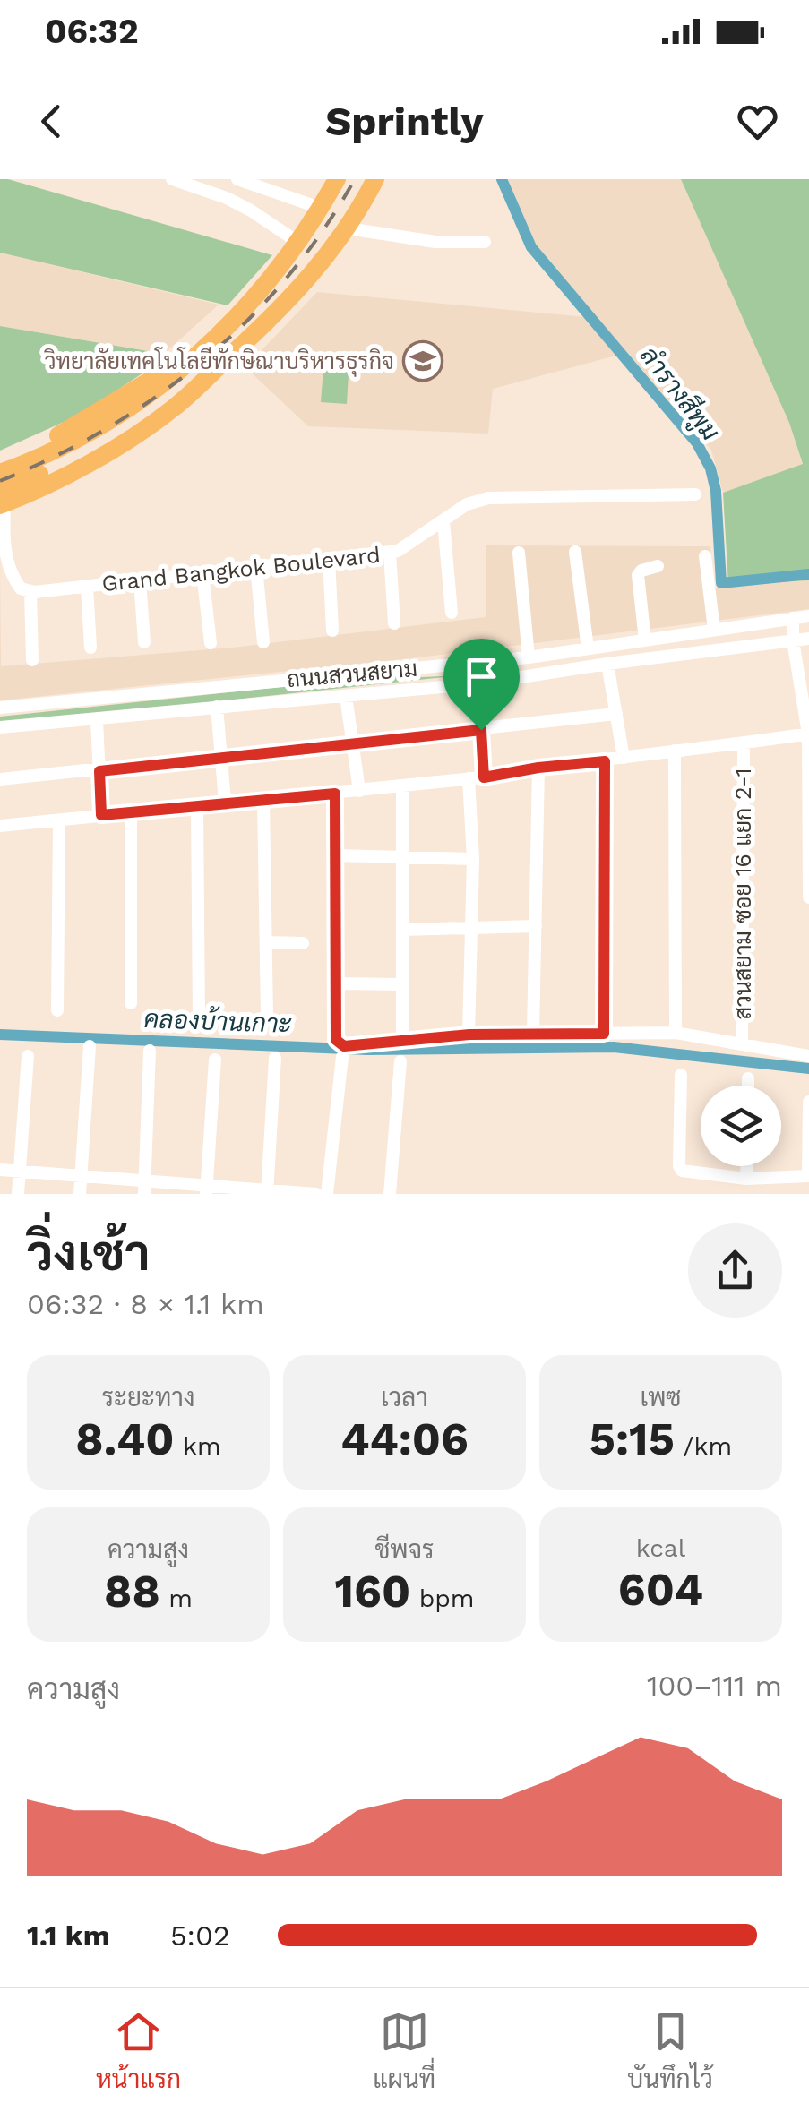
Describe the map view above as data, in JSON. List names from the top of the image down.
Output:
{
  "streets": {
    "street": ["Grand Bangkok Boulevard", "ถนนสวนสยาม", "สวนสยาม ซอย 16 แยก 2-1"]
  },
  "water": ["ลำรางสีพูม", "คลองบ้านเกาะ"],
  "places": {
    "school or university": ["วิทยาลัยเทคโนโลยีทักษิณาบริหารธุรกิจ"]
  },
  "page": {
    "status": "06:32",
    "header": "Sprintly",
    "heading": ["วิ่งเช้า", "06:32 · 8 × 1.1 km"],
    "stats": [
      ["ระยะทาง", "8.40 km"],
      ["เวลา", "44:06"],
      ["เพซ", "5:15 /km"],
      ["ความสูง", "88 m"],
      ["ชีพจร", "160 bpm"],
      ["kcal", "604"]
    ],
    "chart": ["ความสูง", "100–111 m"],
    "list": [
      {
        "name": "1.1 km",
        "note": "5:02"
      }
    ],
    "tabs": ["หน้าแรก", "แผนที่", "บันทึกไว้"]
  }
}
